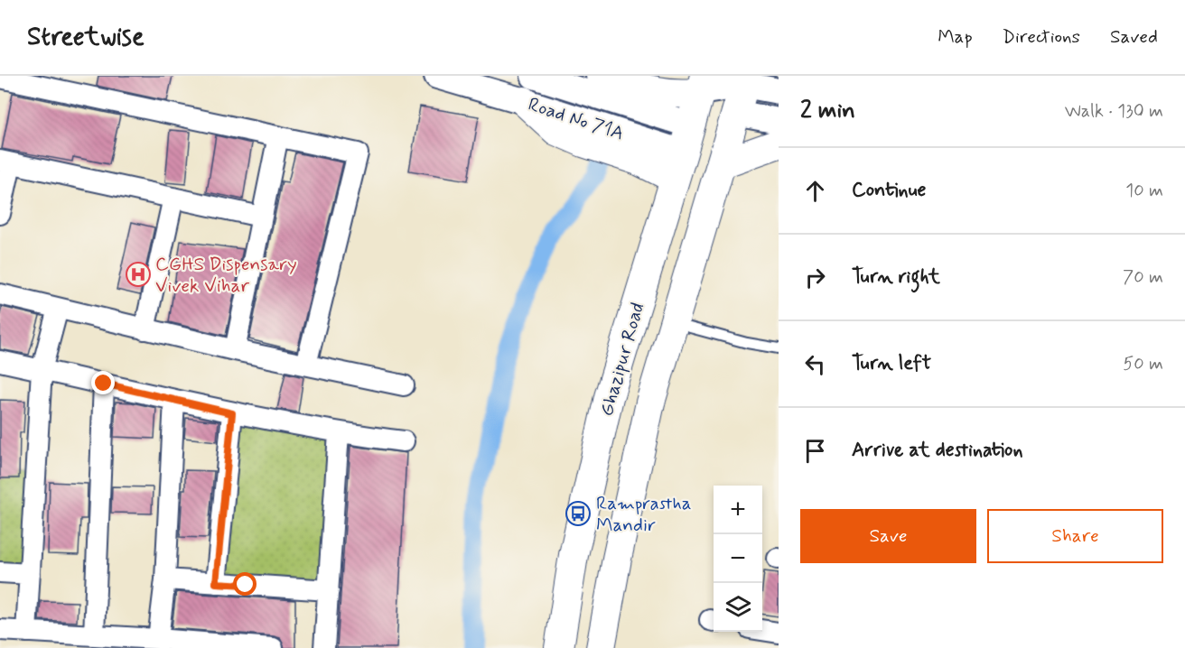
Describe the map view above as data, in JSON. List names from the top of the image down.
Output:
{
  "streets": {
    "main road": ["Ghazipur Road"],
    "street": ["Road No 71A"]
  },
  "crossings": [
    ["Road No 71A", "Ghazipur Road"]
  ],
  "places": {
    "hospital": ["CGHS Dispensary Vivek Vihar"],
    "bus stop": ["Ramprastha Mandir"]
  },
  "page": {
    "header": "Streetwise",
    "nav": ["Map", "Directions", "Saved"],
    "heading": ["2 min", "Walk · 130 m"],
    "list": [
      ["Continue", "10 m"],
      ["Turn right", "70 m"],
      ["Turn left", "50 m"],
      "Arrive at destination"
    ],
    "map_buttons": ["+", "−"],
    "buttons": ["Save", "Share"]
  }
}
